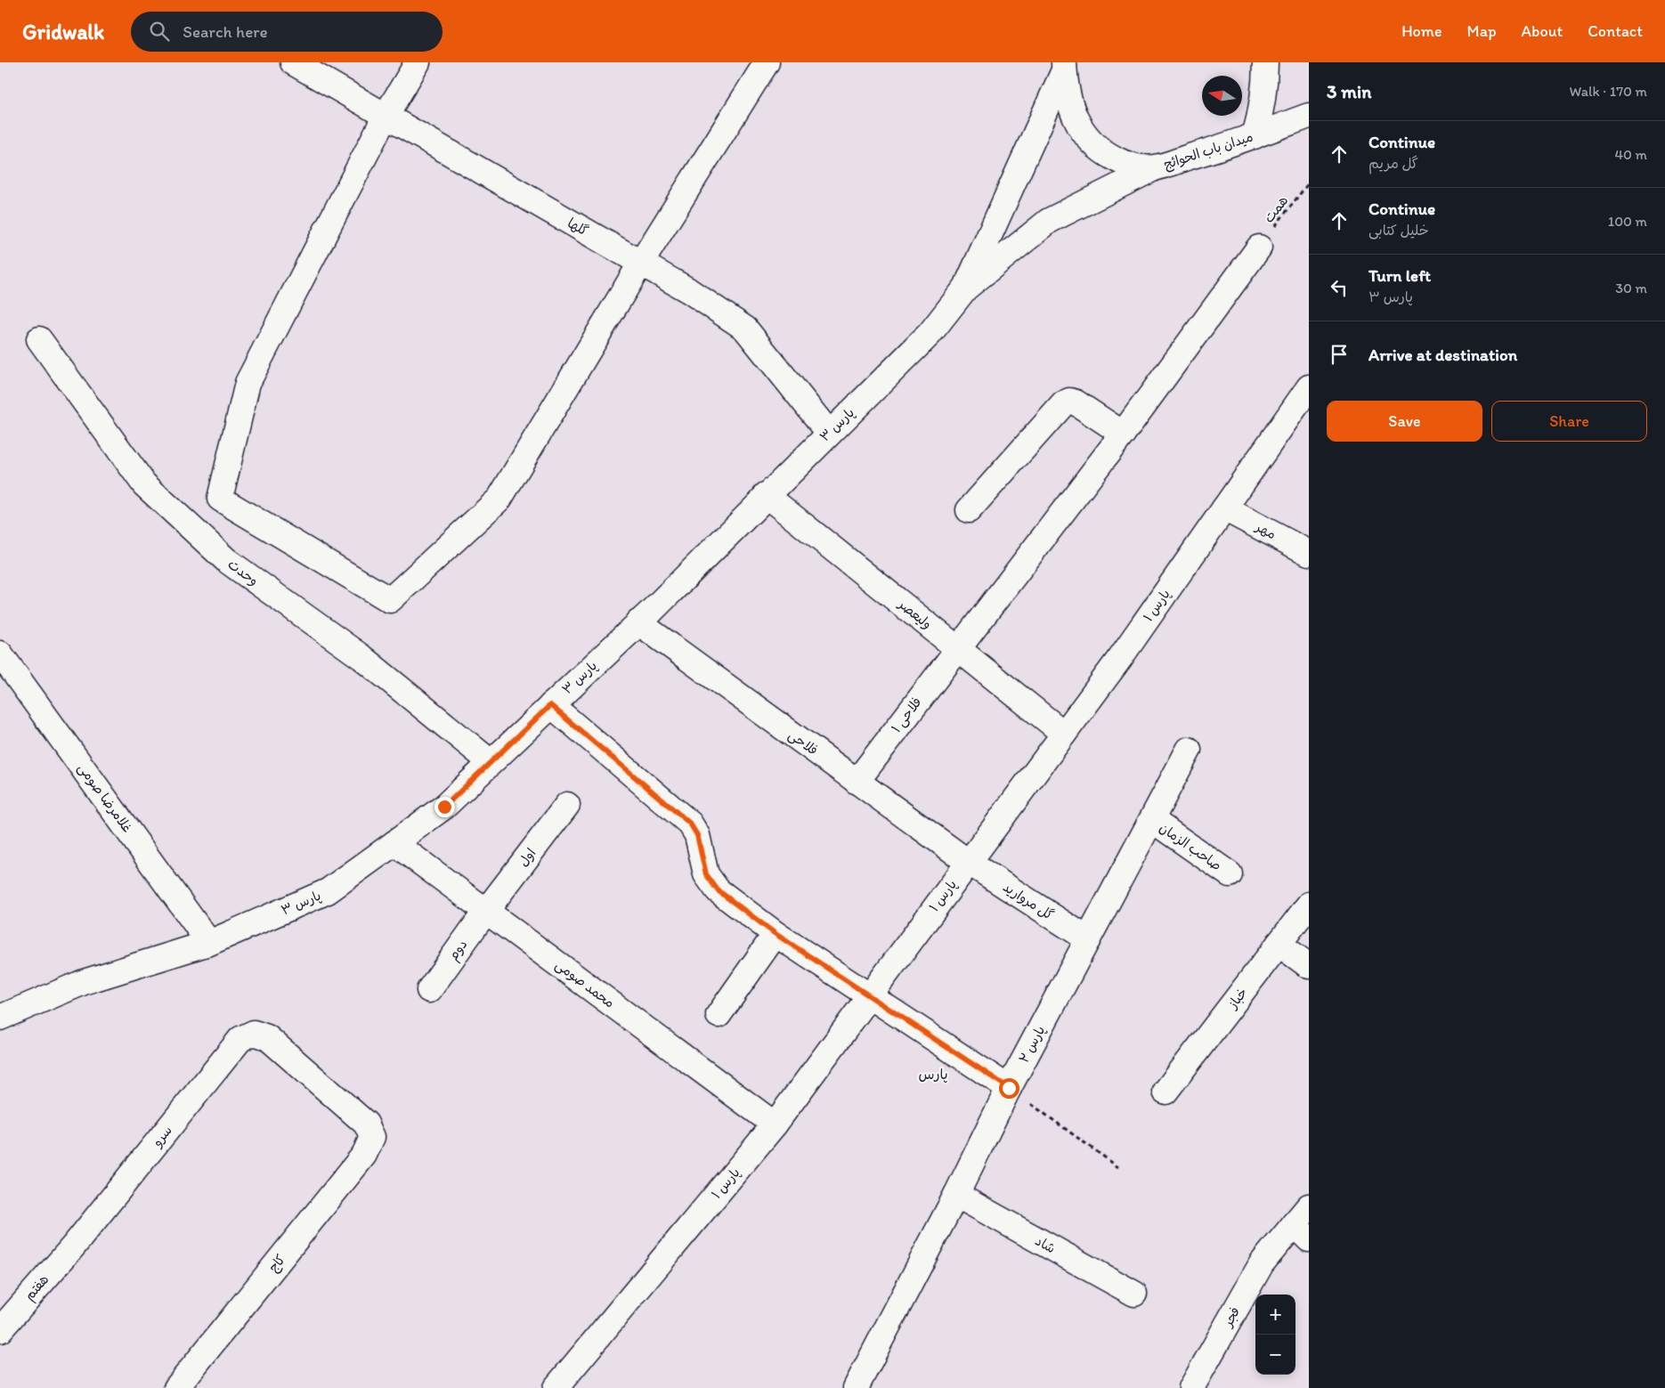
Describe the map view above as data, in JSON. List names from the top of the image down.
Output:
{
  "streets": {
    "street": [
      "میدان باب الحوائج",
      "گلها",
      "پارس ۳",
      "مهر",
      "وحدت",
      "پارس ۱",
      "ولیعصر",
      "فلاحی ۱",
      "فلاحی",
      "غلامرضا صومی",
      "صاحب الزمان",
      "اول",
      "گل مروارید",
      "دوم",
      "محمد صومی",
      "خباز",
      "پارس ۲",
      "سرو",
      "شاد",
      "کاج",
      "هفتم",
      "فجر"
    ],
    "path": ["همت"]
  },
  "crossings": [
    ["میدان باب الحوائج", "پارس ۳"],
    ["همت", "فلاحی ۱"],
    ["گلها", "پارس ۳"],
    ["پارس ۳", "وحدت"],
    ["پارس ۳", "ولیعصر"],
    ["پارس ۳", "فلاحی"],
    ["پارس ۳", "غلامرضا صومی"],
    ["پارس ۳", "محمد صومی"],
    ["مهر", "پارس ۱"],
    ["پارس ۱", "ولیعصر"],
    ["پارس ۱", "فلاحی"],
    ["پارس ۱", "گل مروارید"],
    ["پارس ۱", "محمد صومی"],
    ["ولیعصر", "فلاحی ۱"],
    ["فلاحی ۱", "فلاحی"],
    ["فلاحی", "گل مروارید"],
    ["صاحب الزمان", "پارس ۲"],
    ["اول", "دوم"],
    ["اول", "محمد صومی"],
    ["گل مروارید", "پارس ۲"],
    ["دوم", "محمد صومی"],
    ["پارس ۲", "شاد"],
    ["سرو", "کاج"],
    ["سرو", "هفتم"]
  ],
  "districts": ["پارس"],
  "north": "left",
  "page": {
    "header": "Gridwalk",
    "search": "Search here",
    "nav": [
      "Home",
      "Map",
      "About",
      "Contact"
    ],
    "heading": ["3 min", "Walk · 170 m"],
    "list": [
      ["Continue", "گل مریم", "40 m"],
      ["Continue", "خلیل کتابی", "100 m"],
      ["Turn left", "پارس ۳", "30 m"],
      "Arrive at destination"
    ],
    "buttons": ["Save", "Share"],
    "map_buttons": ["+", "−"]
  }
}
